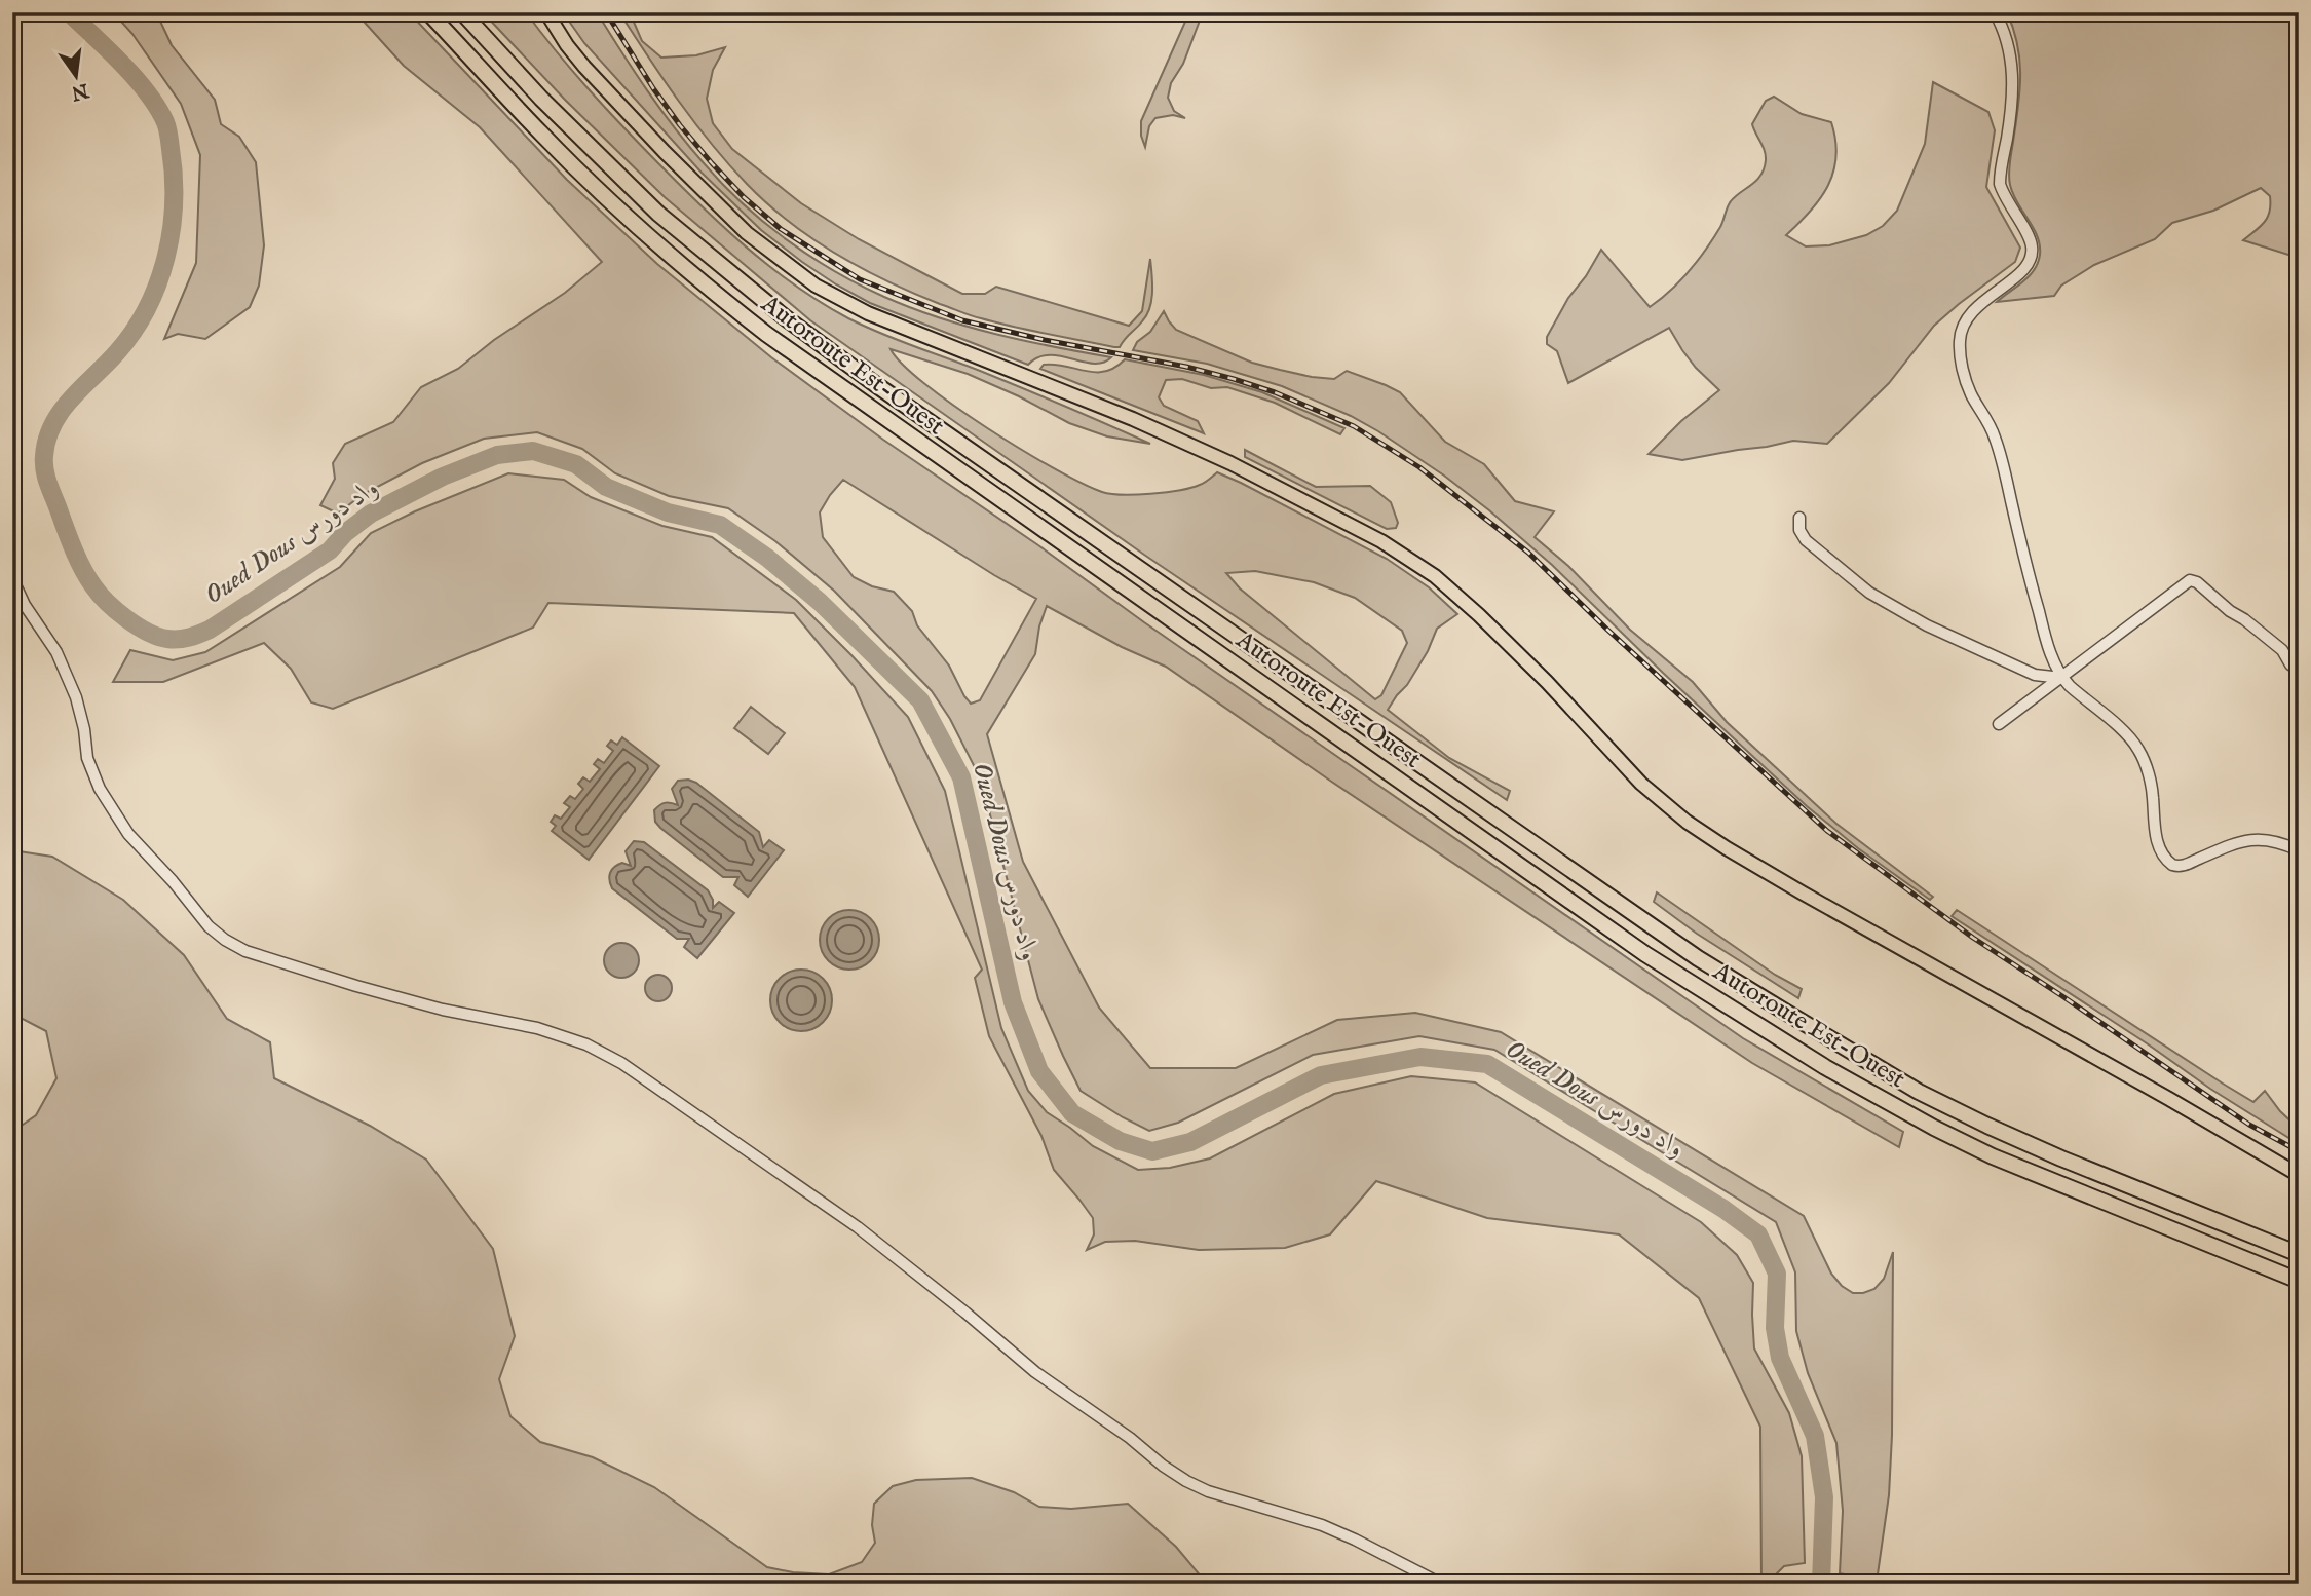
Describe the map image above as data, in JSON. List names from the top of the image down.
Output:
{
  "streets": {
    "highway": ["Autoroute Est-Ouest"]
  },
  "water": ["Oued Dous واد دورس"],
  "north": "bottom"
}
